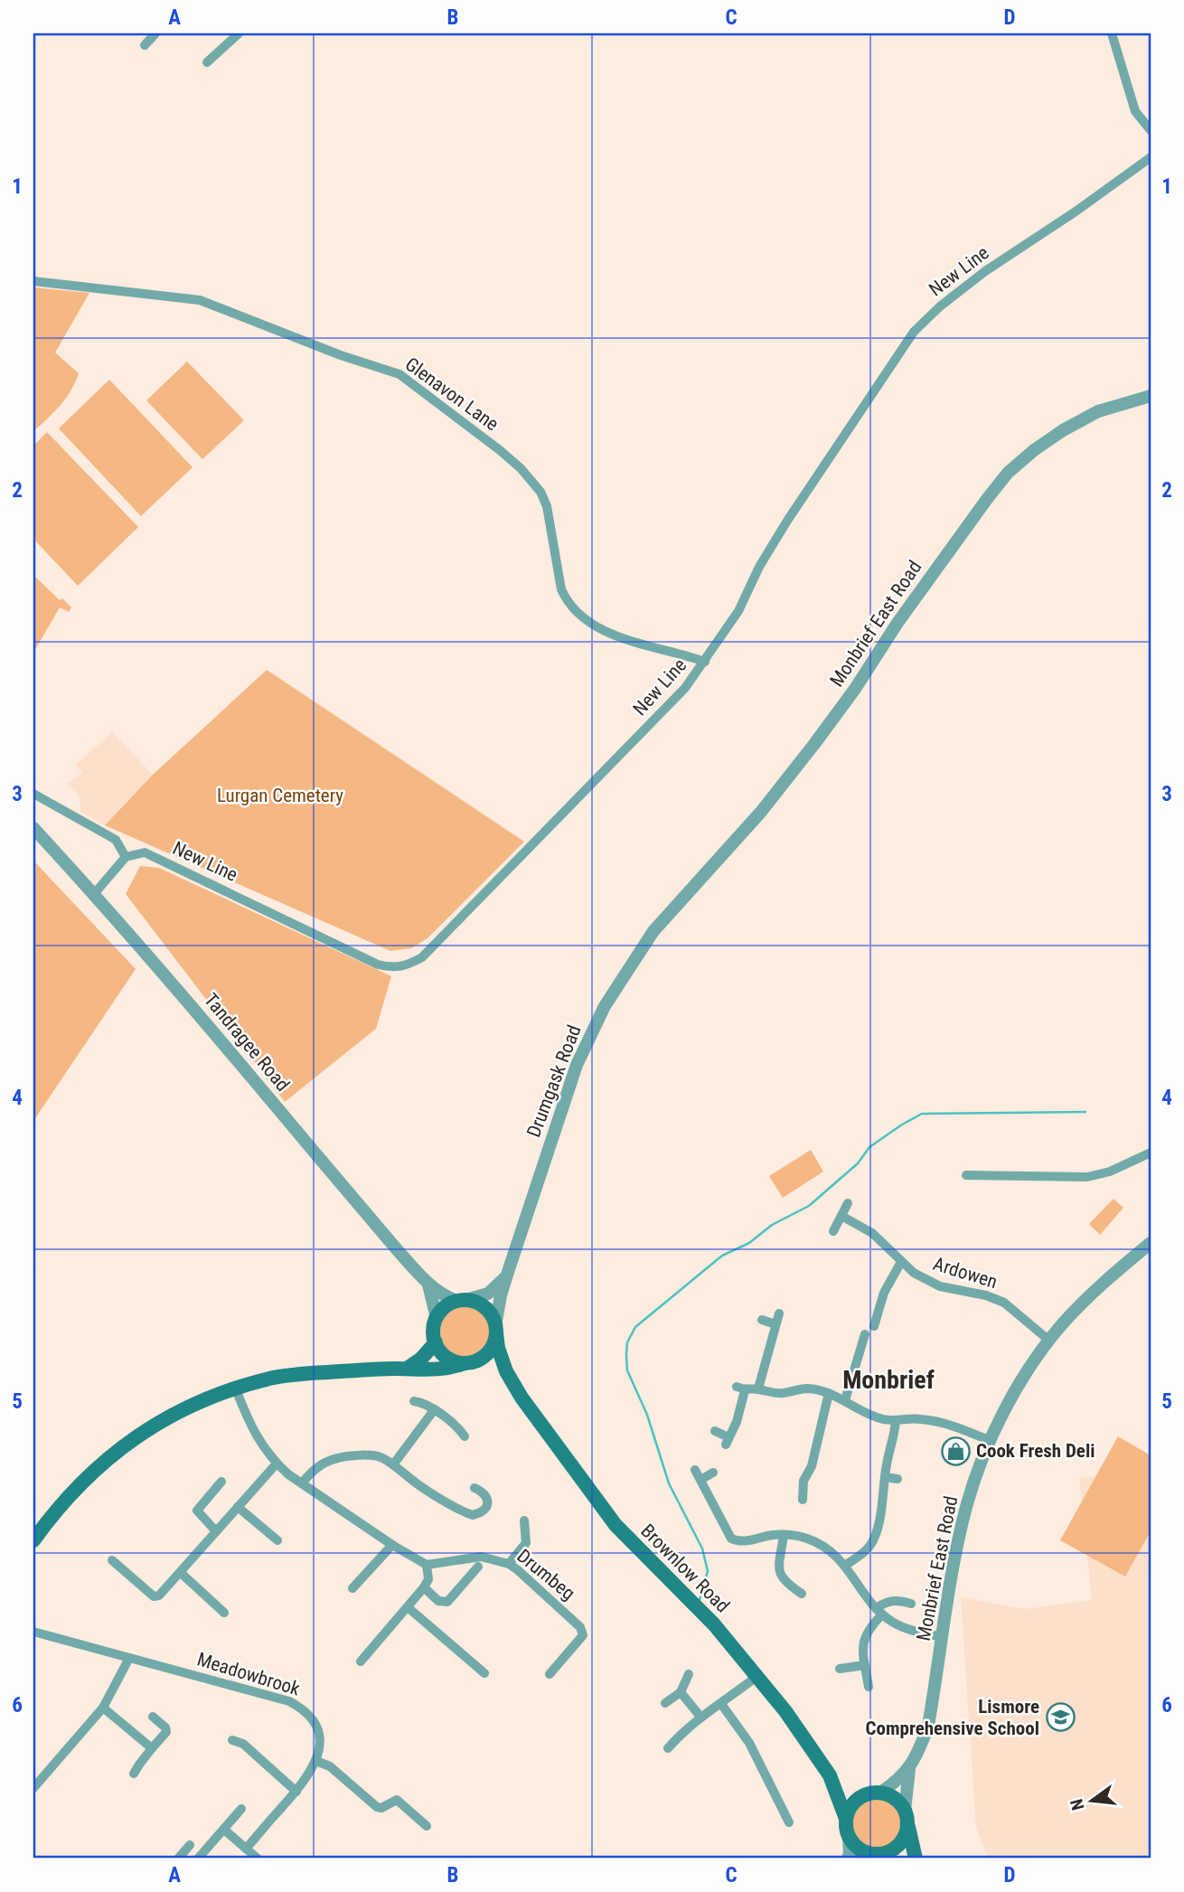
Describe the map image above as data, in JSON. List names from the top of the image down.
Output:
{
  "streets": {
    "main road": ["Brownlow Road"],
    "street": [
      "New Line",
      "Glenavon Lane",
      "Monbrief East Road",
      "Tandragee Road",
      "Drumgask Road",
      "Ardowen",
      "Drumbeg",
      "Meadowbrook"
    ]
  },
  "crossings": [
    ["New Line", "Glenavon Lane"],
    ["Monbrief East Road", "Drumgask Road"],
    ["Monbrief East Road", "Ardowen"],
    ["Monbrief East Road", "Brownlow Road"],
    ["Tandragee Road", "Drumgask Road"],
    ["Tandragee Road", "Brownlow Road"],
    ["Drumgask Road", "Brownlow Road"]
  ],
  "districts": ["Monbrief"],
  "parks": ["Lurgan Cemetery"],
  "places": {
    "shop": ["Cook Fresh Deli"],
    "school or university": ["Lismore Comprehensive School"]
  },
  "north": "left",
  "grid": {
    "columns": [
      "A",
      "B",
      "C",
      "D"
    ],
    "rows": [
      "1",
      "2",
      "3",
      "4",
      "5",
      "6"
    ]
  }
}
